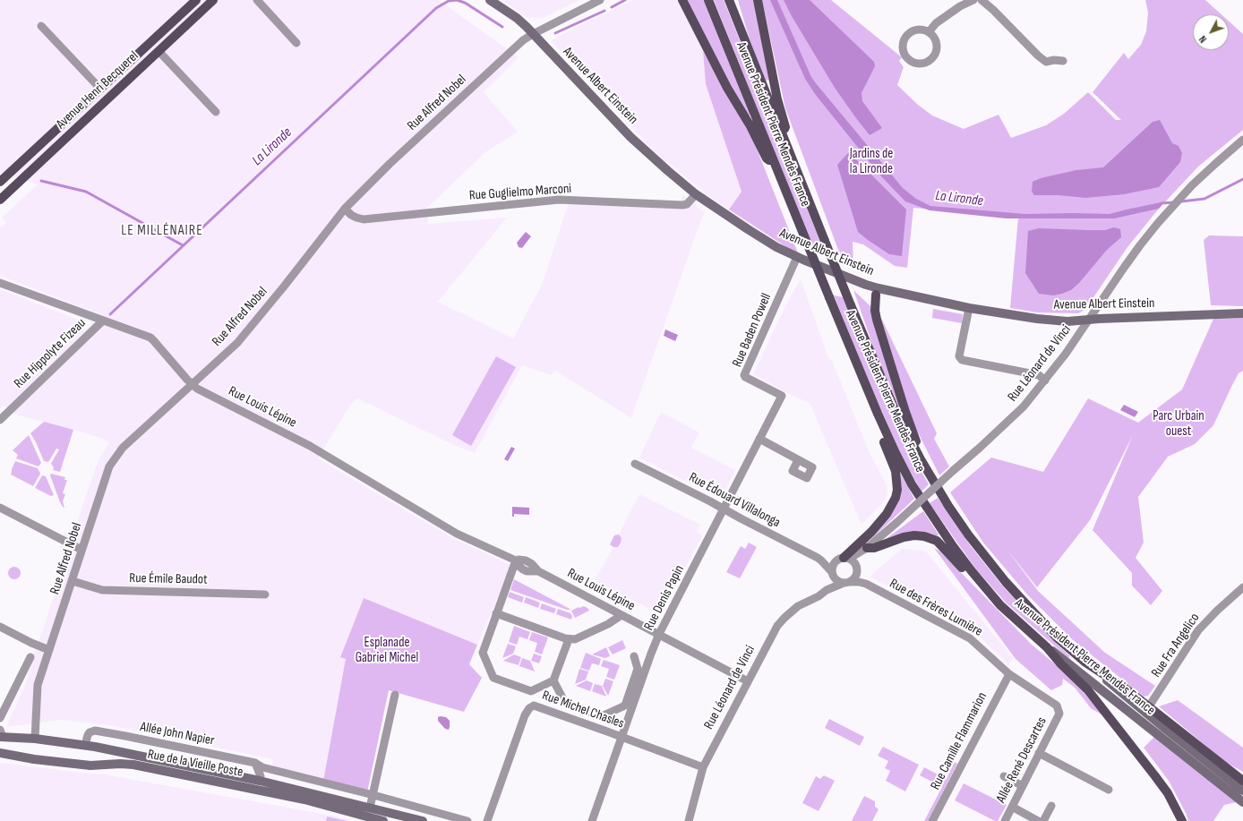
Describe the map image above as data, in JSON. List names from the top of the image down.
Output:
{
  "streets": {
    "main road": [
      "Avenue Albert Einstein",
      "Avenue Henri Becquerel",
      "Avenue Président Pierre Mendès France",
      "Rue de la Vieille Poste"
    ],
    "street": [
      "Rue Alfred Nobel",
      "Rue Guglielmo Marconi",
      "Rue Baden Powell",
      "Rue Hippolyte Fizeau",
      "Rue Léonard de Vinci",
      "Rue Louis Lépine",
      "Rue Édouard Villalonga",
      "Rue Émile Baudot",
      "Rue Denis Papin",
      "Rue des Frères Lumière",
      "Rue Fra Angelico",
      "Rue Michel Chasles",
      "Allée John Napier",
      "Rue Camille Flammarion",
      "Allée René Descartes"
    ]
  },
  "crossings": [
    ["Avenue Albert Einstein", "Rue Alfred Nobel"],
    ["Avenue Albert Einstein", "Rue Guglielmo Marconi"],
    ["Avenue Albert Einstein", "Rue Baden Powell"],
    ["Avenue Albert Einstein", "Rue Léonard de Vinci"],
    ["Rue Alfred Nobel", "Rue Guglielmo Marconi"],
    ["Rue Alfred Nobel", "Rue Louis Lépine"],
    ["Rue Alfred Nobel", "Rue Émile Baudot"],
    ["Rue Alfred Nobel", "Rue de la Vieille Poste"],
    ["Rue Baden Powell", "Rue Denis Papin"],
    ["Rue Hippolyte Fizeau", "Rue Louis Lépine"],
    ["Rue Léonard de Vinci", "Rue Louis Lépine"],
    ["Rue Léonard de Vinci", "Rue Édouard Villalonga"],
    ["Rue Léonard de Vinci", "Rue des Frères Lumière"],
    ["Rue Léonard de Vinci", "Rue Michel Chasles"],
    ["Rue Louis Lépine", "Rue Denis Papin"],
    ["Rue Édouard Villalonga", "Rue Denis Papin"],
    ["Rue Édouard Villalonga", "Rue des Frères Lumière"],
    ["Rue Denis Papin", "Rue Michel Chasles"],
    ["Rue des Frères Lumière", "Rue Camille Flammarion"],
    ["Rue des Frères Lumière", "Allée René Descartes"],
    ["Allée John Napier", "Rue de la Vieille Poste"]
  ],
  "districts": ["LE MILLÉNAIRE"],
  "water": ["La Lironde"],
  "parks": ["Jardins de la Lironde", "Parc Urbain ouest", "Esplanade Gabriel Michel"],
  "north": "bottom left"
}
